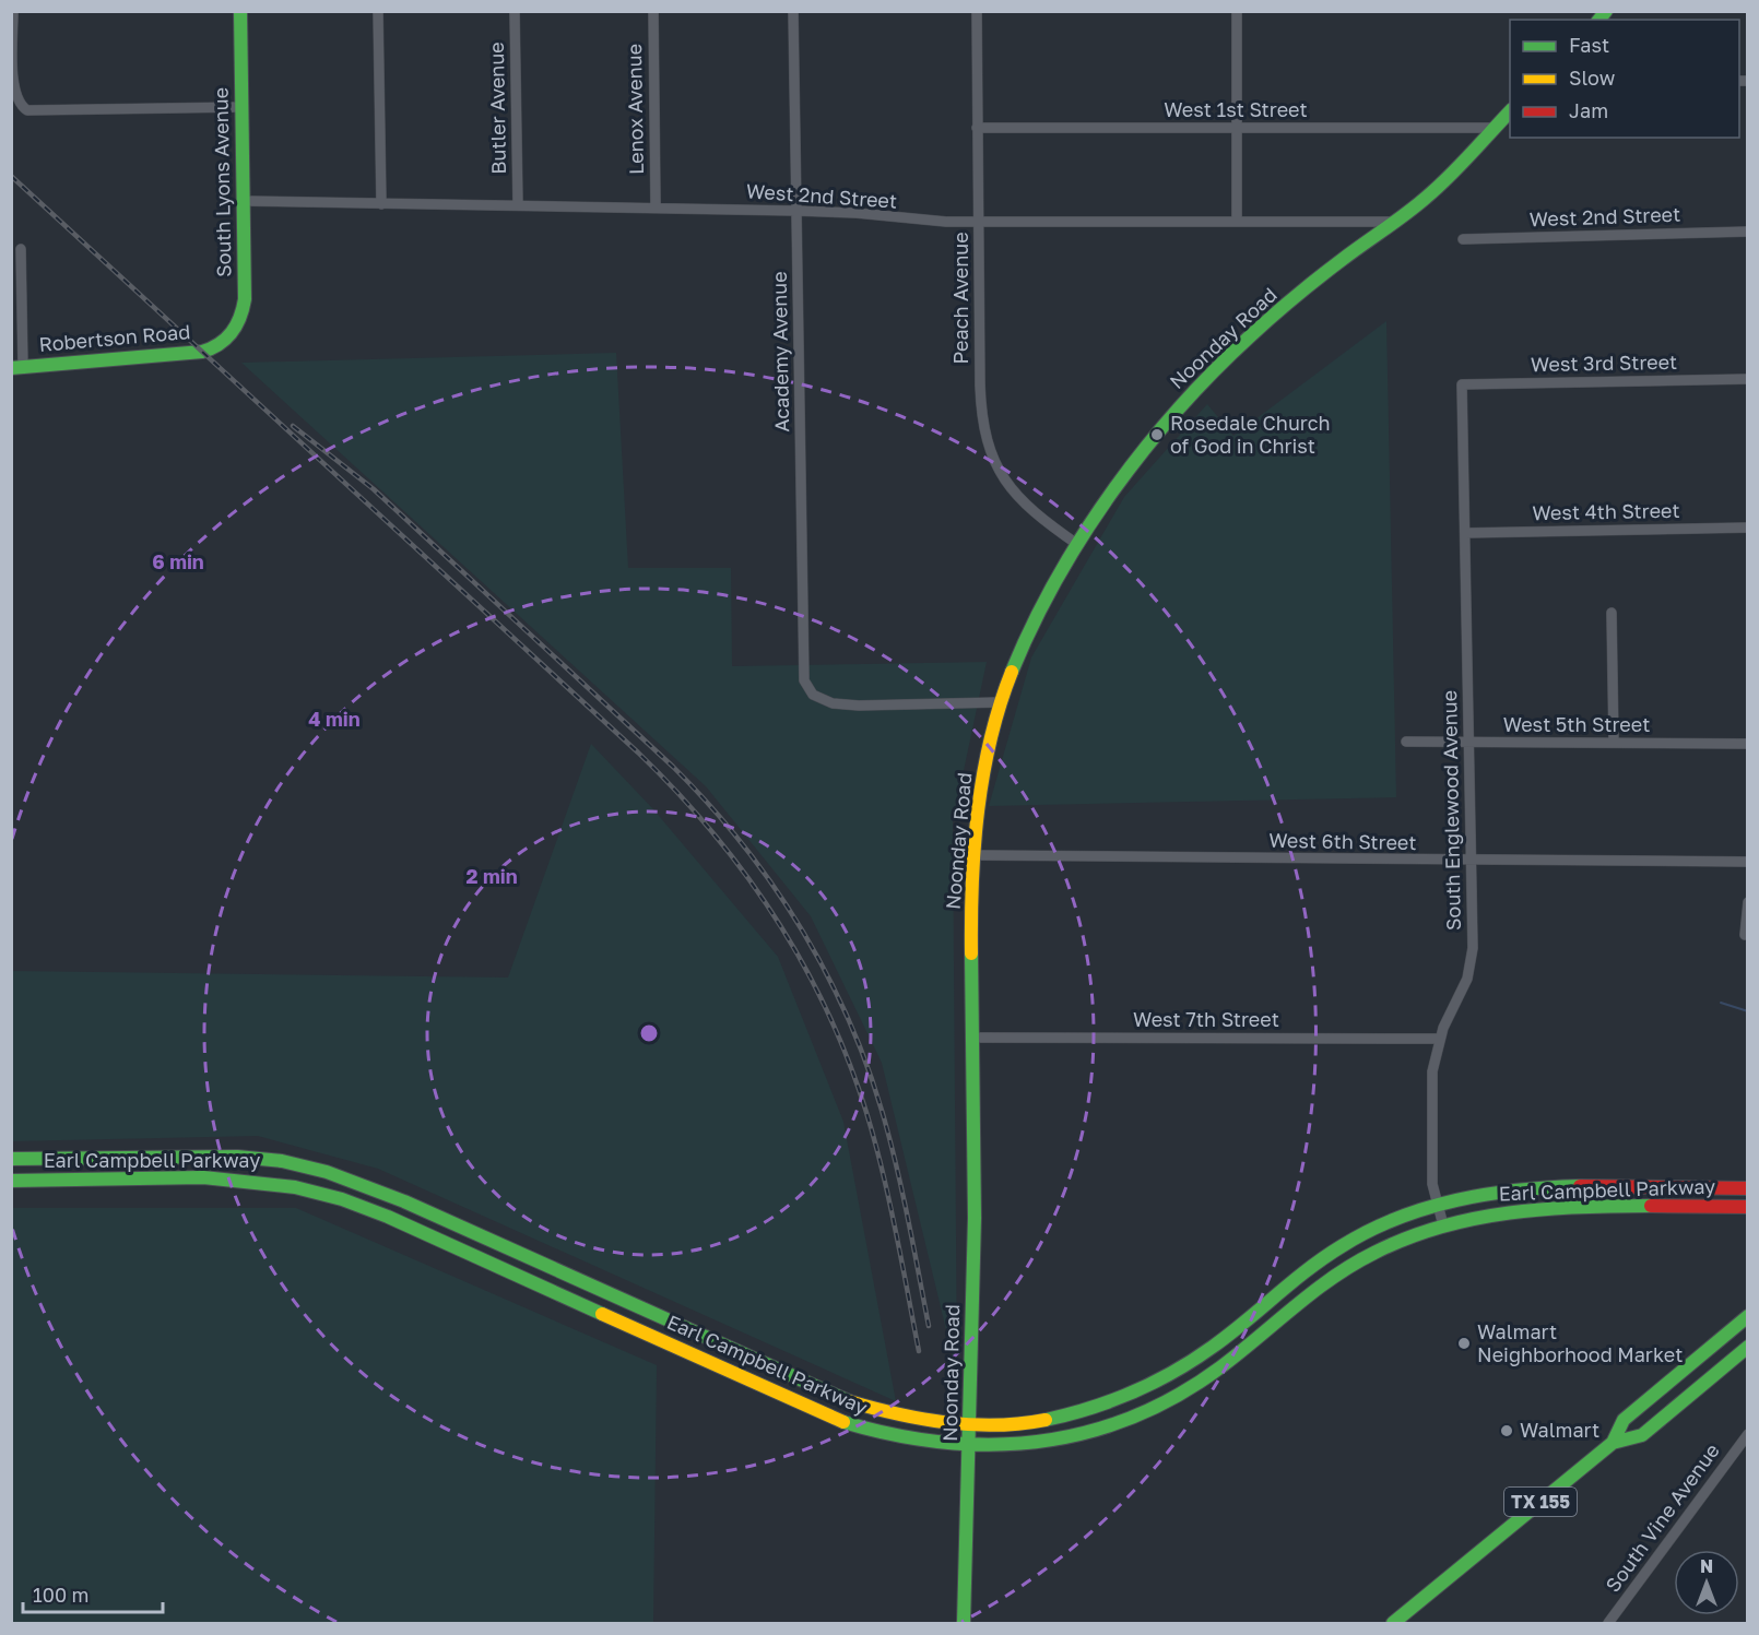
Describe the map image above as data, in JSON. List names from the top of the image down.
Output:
{
  "streets": {
    "main road": [
      "South Lyons Avenue",
      "Robertson Road",
      "Noonday Road",
      "Earl Campbell Parkway",
      "TX 155"
    ],
    "street": [
      "Butler Avenue",
      "Lenox Avenue",
      "West 1st Street",
      "West 2nd Street",
      "Peach Avenue",
      "Academy Avenue",
      "West 3rd Street",
      "West 4th Street",
      "West 5th Street",
      "South Englewood Avenue",
      "West 6th Street",
      "West 7th Street",
      "South Vine Avenue"
    ]
  },
  "crossings": [
    ["Butler Avenue", "West 2nd Street"],
    ["Lenox Avenue", "West 2nd Street"],
    ["West 1st Street", "Peach Avenue"],
    ["West 1st Street", "Noonday Road"],
    ["South Lyons Avenue", "West 2nd Street"],
    ["South Lyons Avenue", "Robertson Road"],
    ["West 2nd Street", "Peach Avenue"],
    ["West 2nd Street", "Noonday Road"],
    ["West 2nd Street", "Academy Avenue"],
    ["Peach Avenue", "Noonday Road"],
    ["Noonday Road", "Academy Avenue"],
    ["Noonday Road", "West 6th Street"],
    ["Noonday Road", "West 7th Street"],
    ["Noonday Road", "Earl Campbell Parkway"],
    ["West 3rd Street", "South Englewood Avenue"],
    ["West 4th Street", "South Englewood Avenue"],
    ["West 5th Street", "South Englewood Avenue"],
    ["South Englewood Avenue", "West 6th Street"],
    ["South Englewood Avenue", "West 7th Street"],
    ["South Englewood Avenue", "Earl Campbell Parkway"]
  ],
  "places": ["Rosedale Church of God in Christ", "Walmart Neighborhood Market", "Walmart"],
  "legend": ["Fast", "Slow", "Jam"],
  "scale_bar": "100 m",
  "north": "top",
  "rings": ["6 min", "4 min", "2 min"]
}
